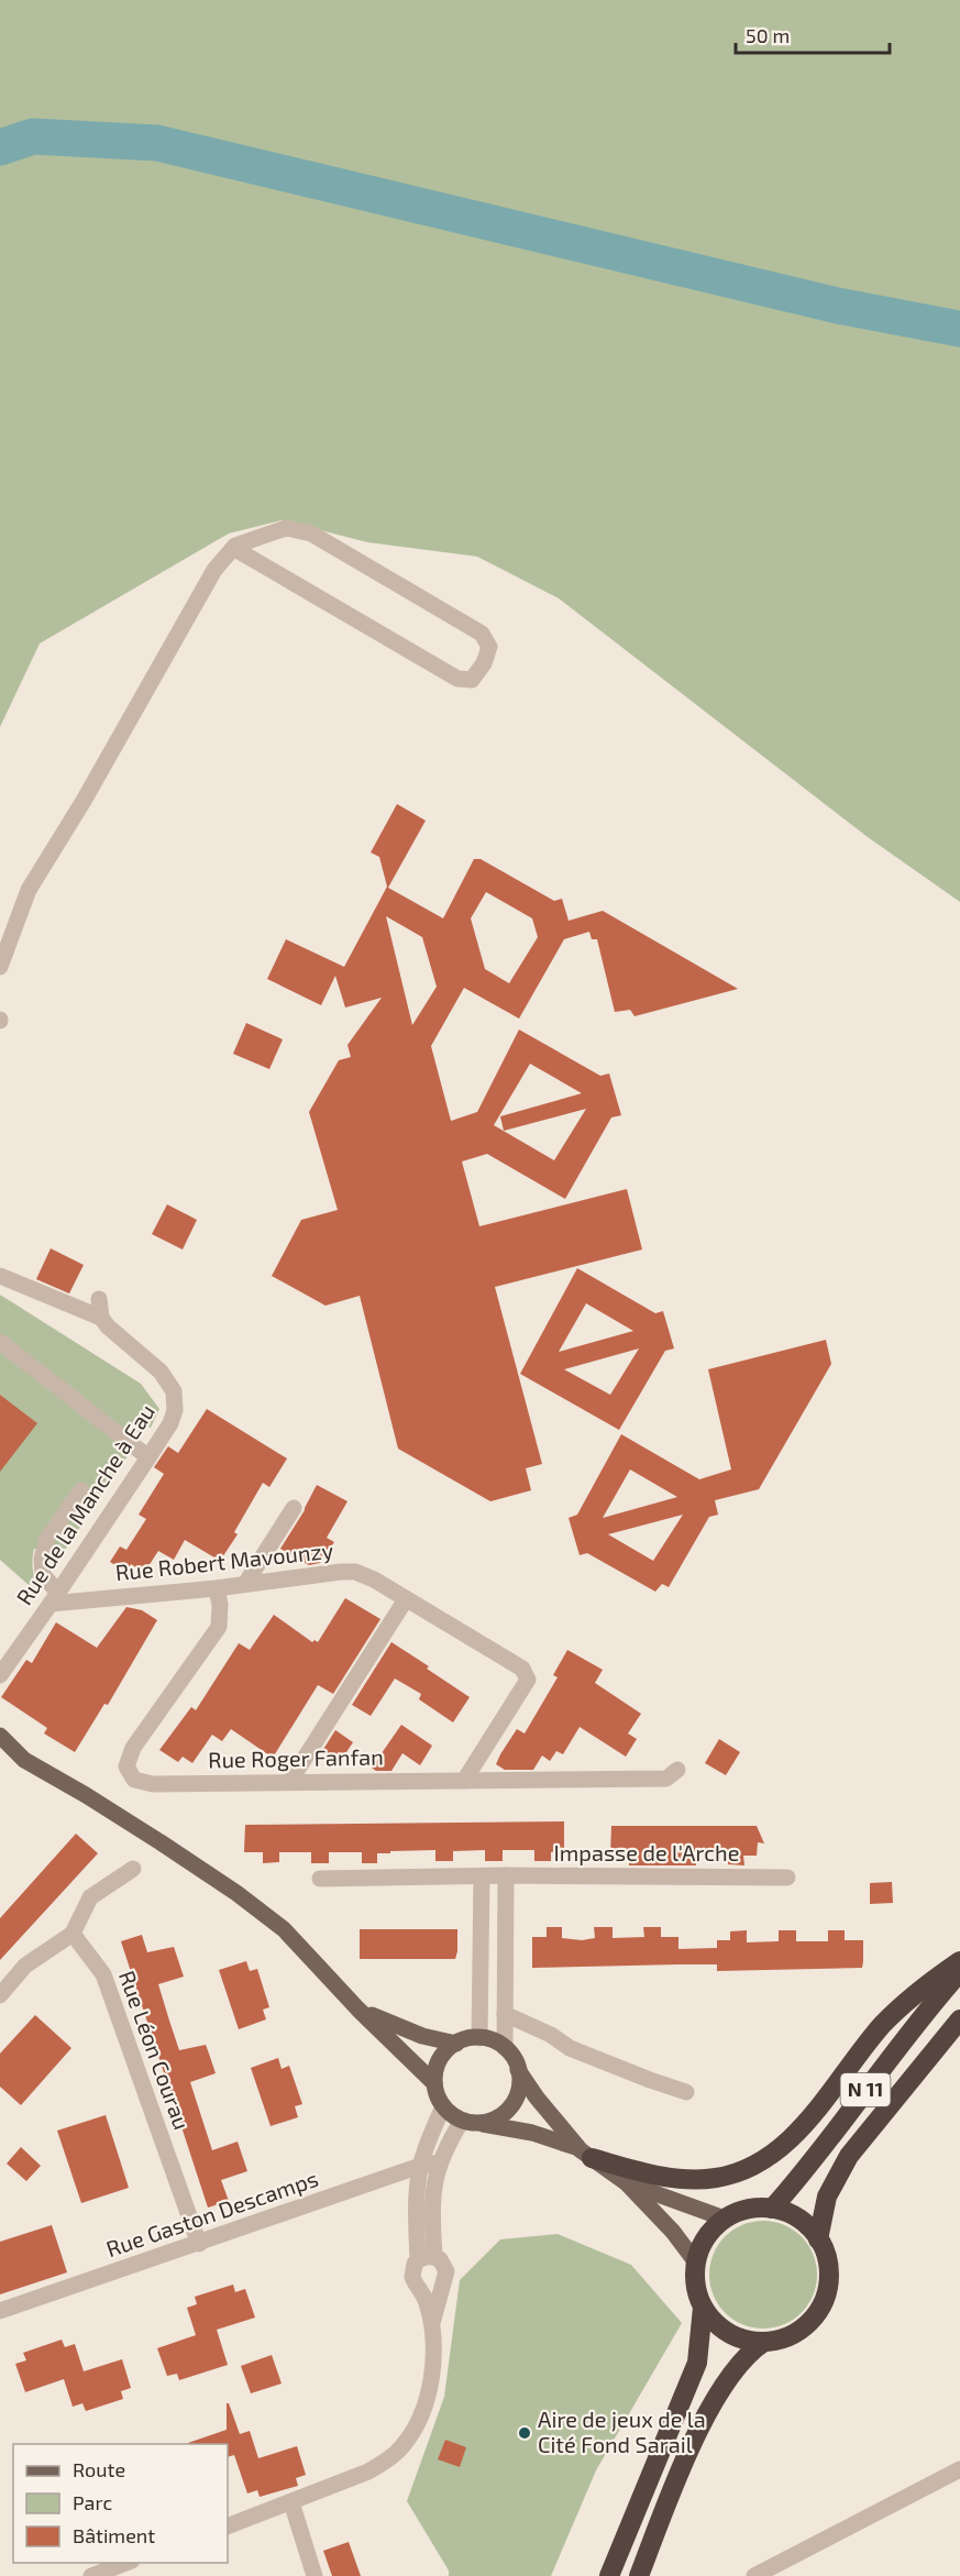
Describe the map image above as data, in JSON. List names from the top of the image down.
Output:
{
  "streets": {
    "highway": ["N 11"],
    "street": [
      "Rue de la Manche à Eau",
      "Rue Robert Mavounzy",
      "Rue Roger Fanfan",
      "Impasse de l'Arche",
      "Rue Léon Courau",
      "Rue Gaston Descamps"
    ]
  },
  "crossings": [
    ["Rue de la Manche à Eau", "Rue Robert Mavounzy"],
    ["Rue Robert Mavounzy", "Rue Roger Fanfan"],
    ["Rue Léon Courau", "Rue Gaston Descamps"]
  ],
  "places": ["Aire de jeux de la Cité Fond Sarail"],
  "legend": ["Route", "Parc", "Bâtiment"],
  "scale_bar": "50 m"
}
